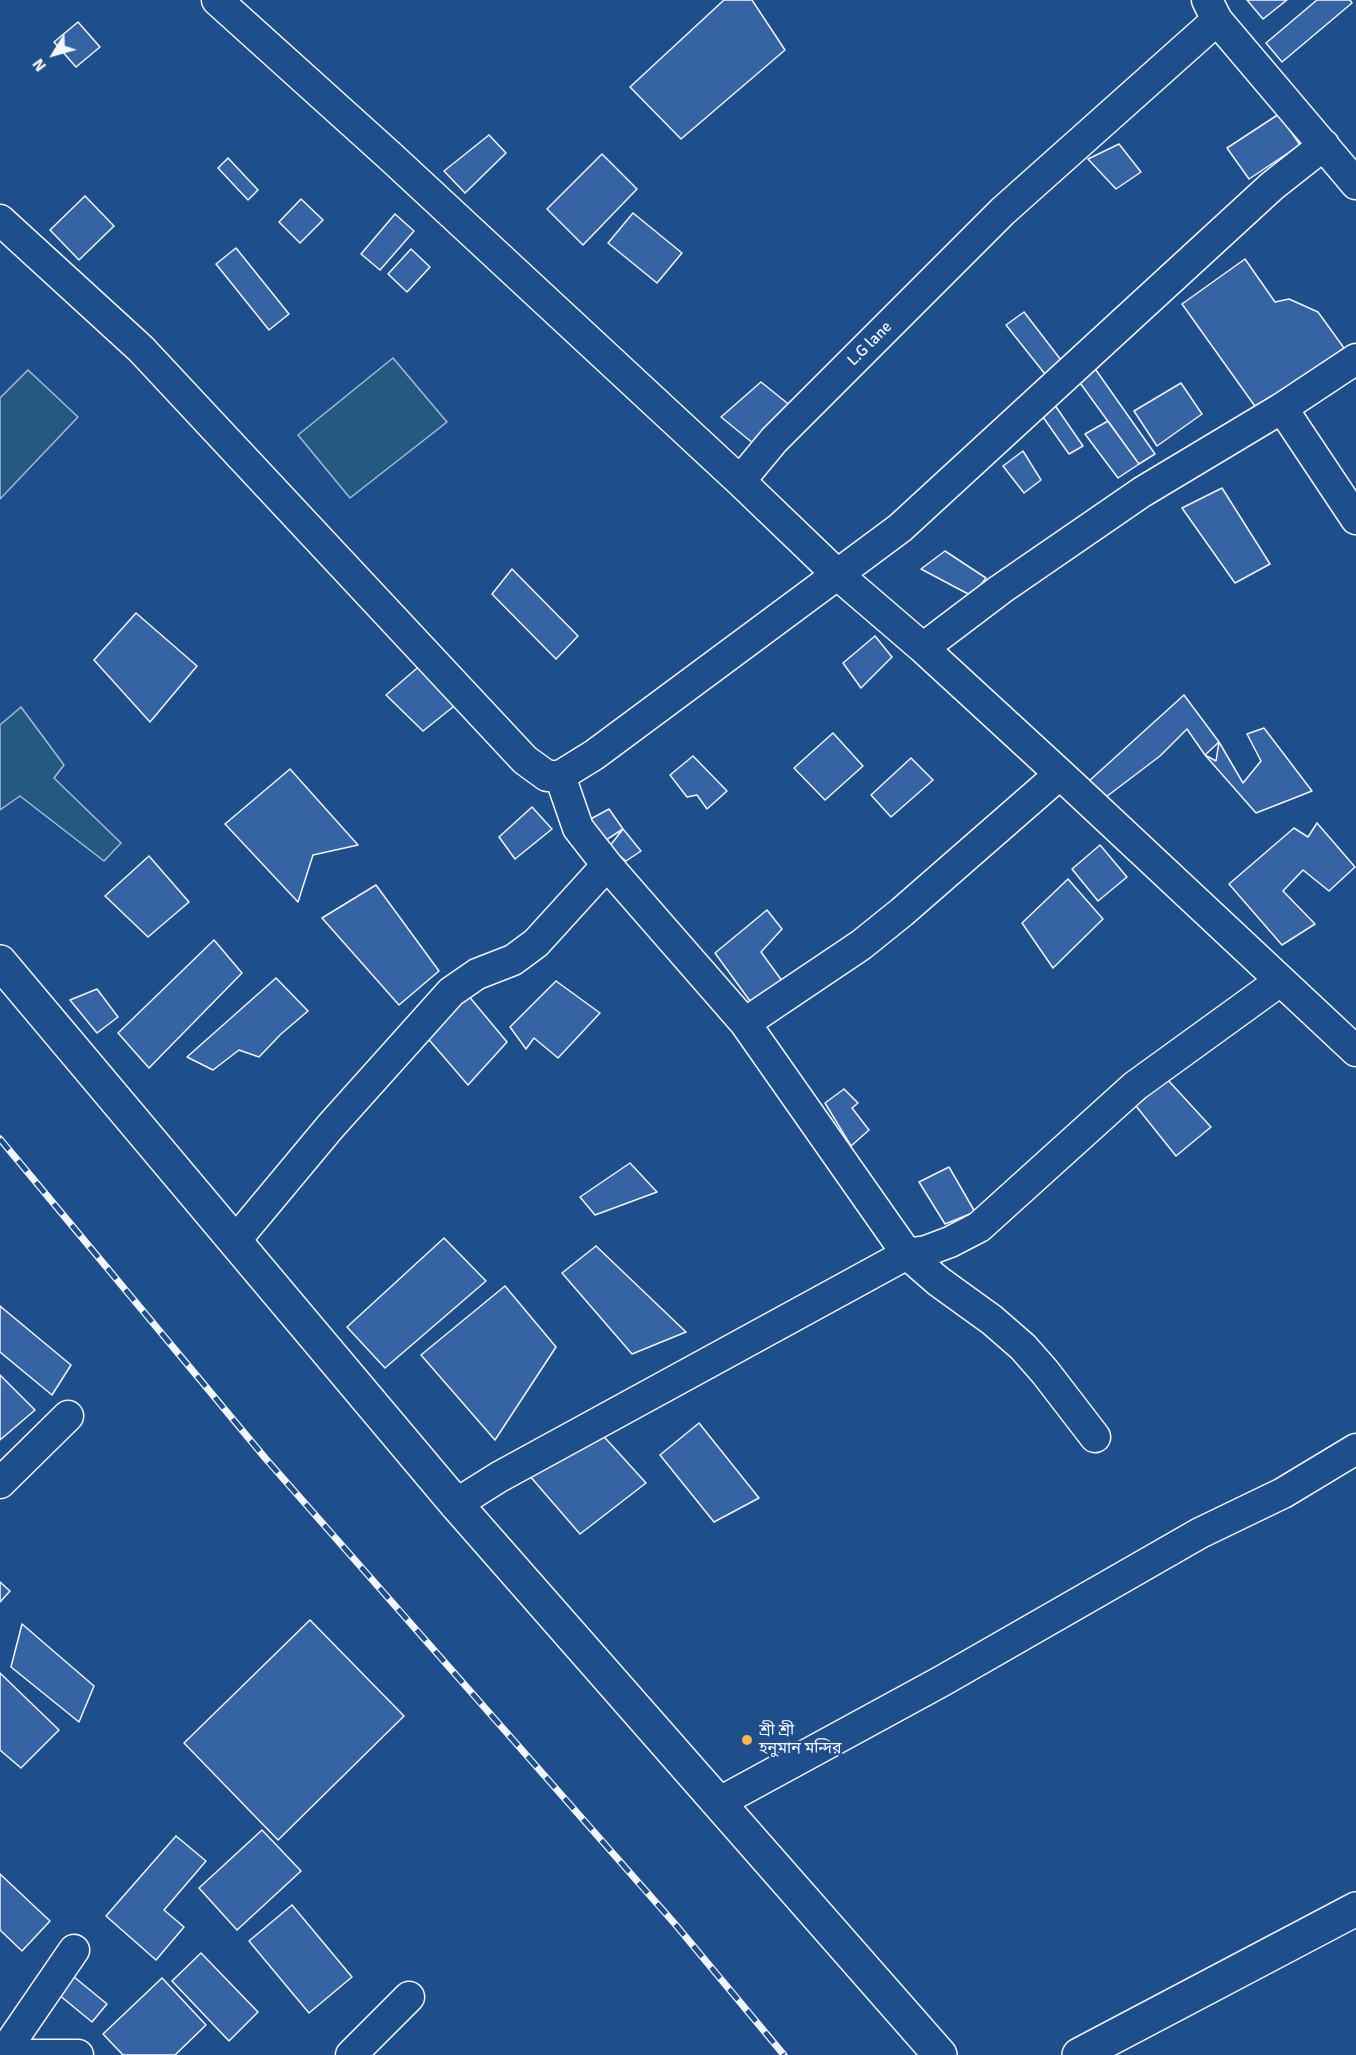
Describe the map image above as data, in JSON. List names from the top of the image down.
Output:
{
  "streets": {
    "street": ["L.G lane"]
  },
  "places": ["শ্রী শ্রী হনুমান মন্দির"],
  "north": "bottom left"
}
